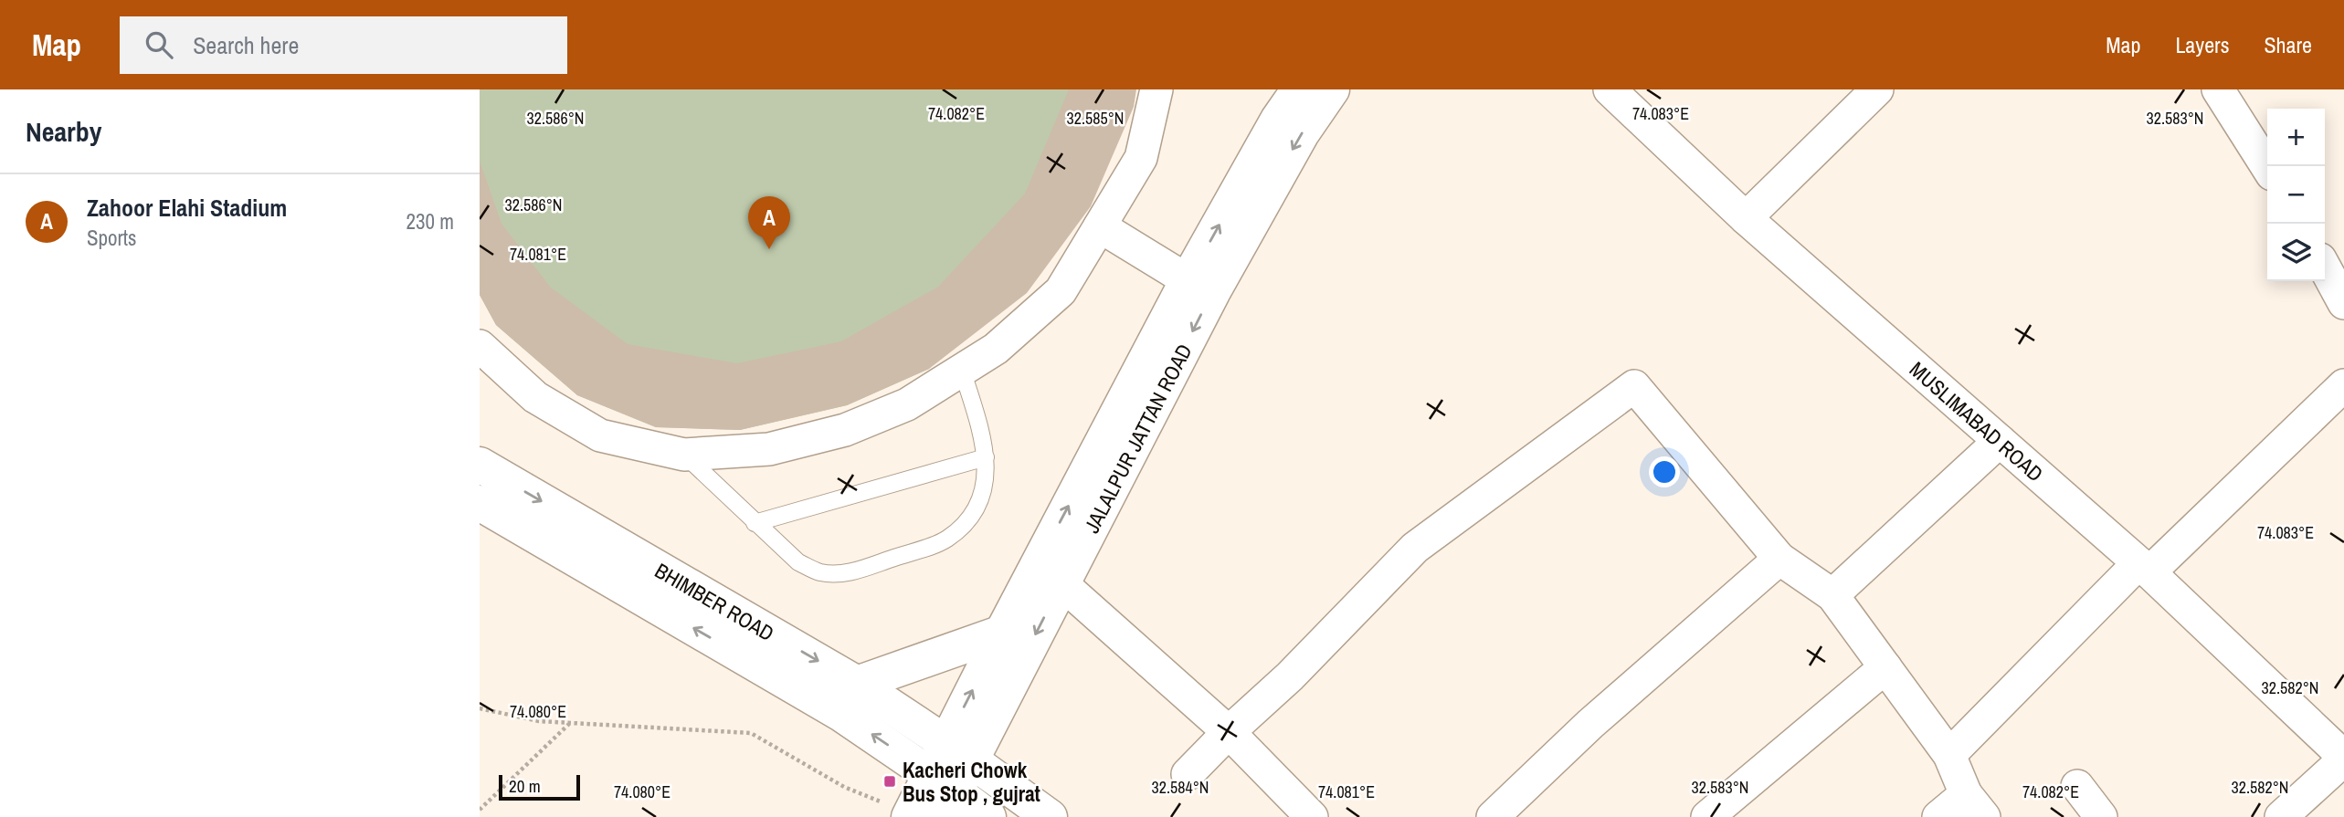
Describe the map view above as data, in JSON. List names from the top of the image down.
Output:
{
  "streets": {
    "main road": ["JALALPUR JATTAN ROAD", "BHIMBER ROAD"],
    "street": ["MUSLIMABAD ROAD"]
  },
  "crossings": [
    ["JALALPUR JATTAN ROAD", "BHIMBER ROAD"]
  ],
  "places": {
    "transit": ["Kacheri Chowk Bus Stop , gujrat"]
  },
  "scale_bar": "20 m",
  "page": {
    "header": "Map",
    "search": "Search here",
    "nav": ["Map", "Layers", "Share"],
    "heading": "Nearby",
    "map_buttons": ["+", "−"],
    "list": [
      {
        "mark": "A",
        "name": "Zahoor Elahi Stadium",
        "note": "Sports",
        "value": "230 m"
      }
    ],
    "pins": "A",
    "scale": "20 m"
  },
  "coordinates": [
    "74.082°E",
    "74.083°E",
    "32.586°N",
    "32.585°N",
    "32.583°N",
    "74.081°E",
    "32.582°N",
    "74.080°E",
    "32.584°N"
  ]
}
